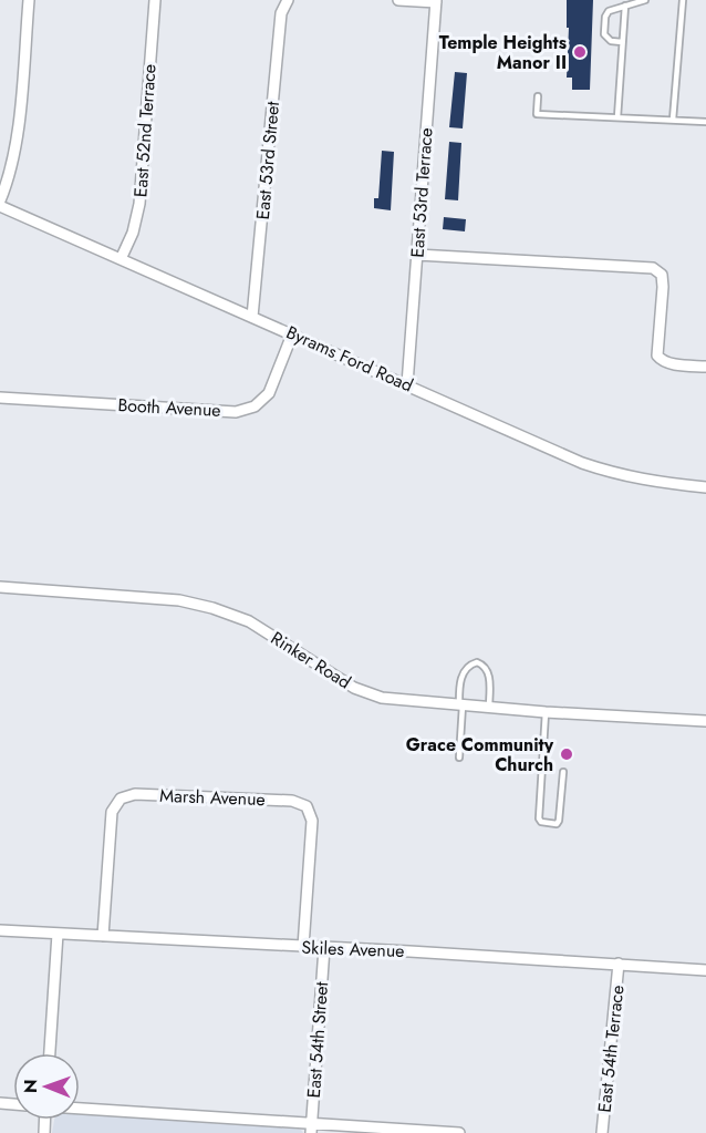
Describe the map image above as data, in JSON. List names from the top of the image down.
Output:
{
  "streets": {
    "street": [
      "East 52nd Terrace",
      "East 53rd Street",
      "East 53rd Terrace",
      "Byrams Ford Road",
      "Booth Avenue",
      "Rinker Road",
      "Marsh Avenue",
      "Skiles Avenue",
      "East 54th Street",
      "East 54th Terrace"
    ]
  },
  "crossings": [
    ["East 52nd Terrace", "Byrams Ford Road"],
    ["East 53rd Street", "Byrams Ford Road"],
    ["East 53rd Terrace", "Byrams Ford Road"],
    ["Byrams Ford Road", "Booth Avenue"],
    ["Marsh Avenue", "Skiles Avenue"],
    ["Skiles Avenue", "East 54th Street"],
    ["Skiles Avenue", "East 54th Terrace"]
  ],
  "places": ["Temple Heights Manor II", "Grace Community Church"],
  "north": "left"
}
